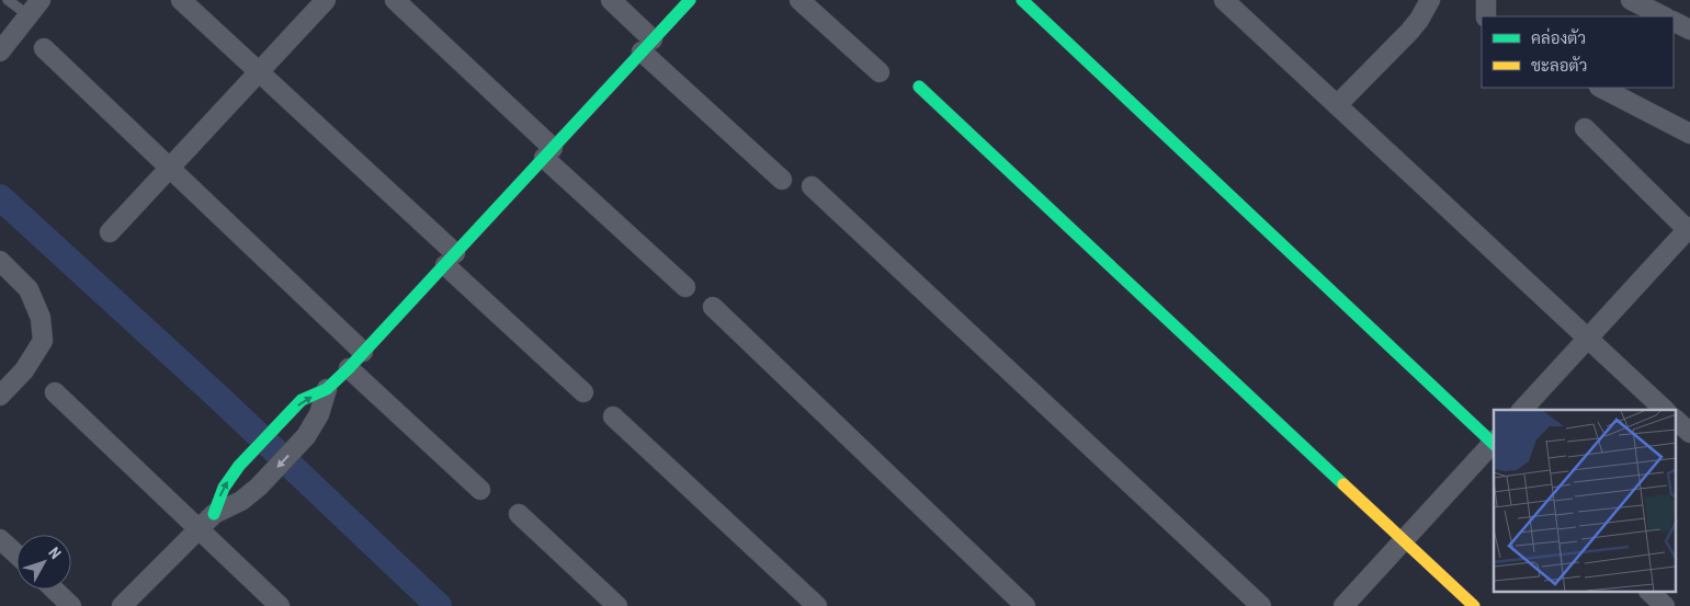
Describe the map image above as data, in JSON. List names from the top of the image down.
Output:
{
  "legend": ["คล่องตัว", "ชะลอตัว"],
  "north": "top right"
}
